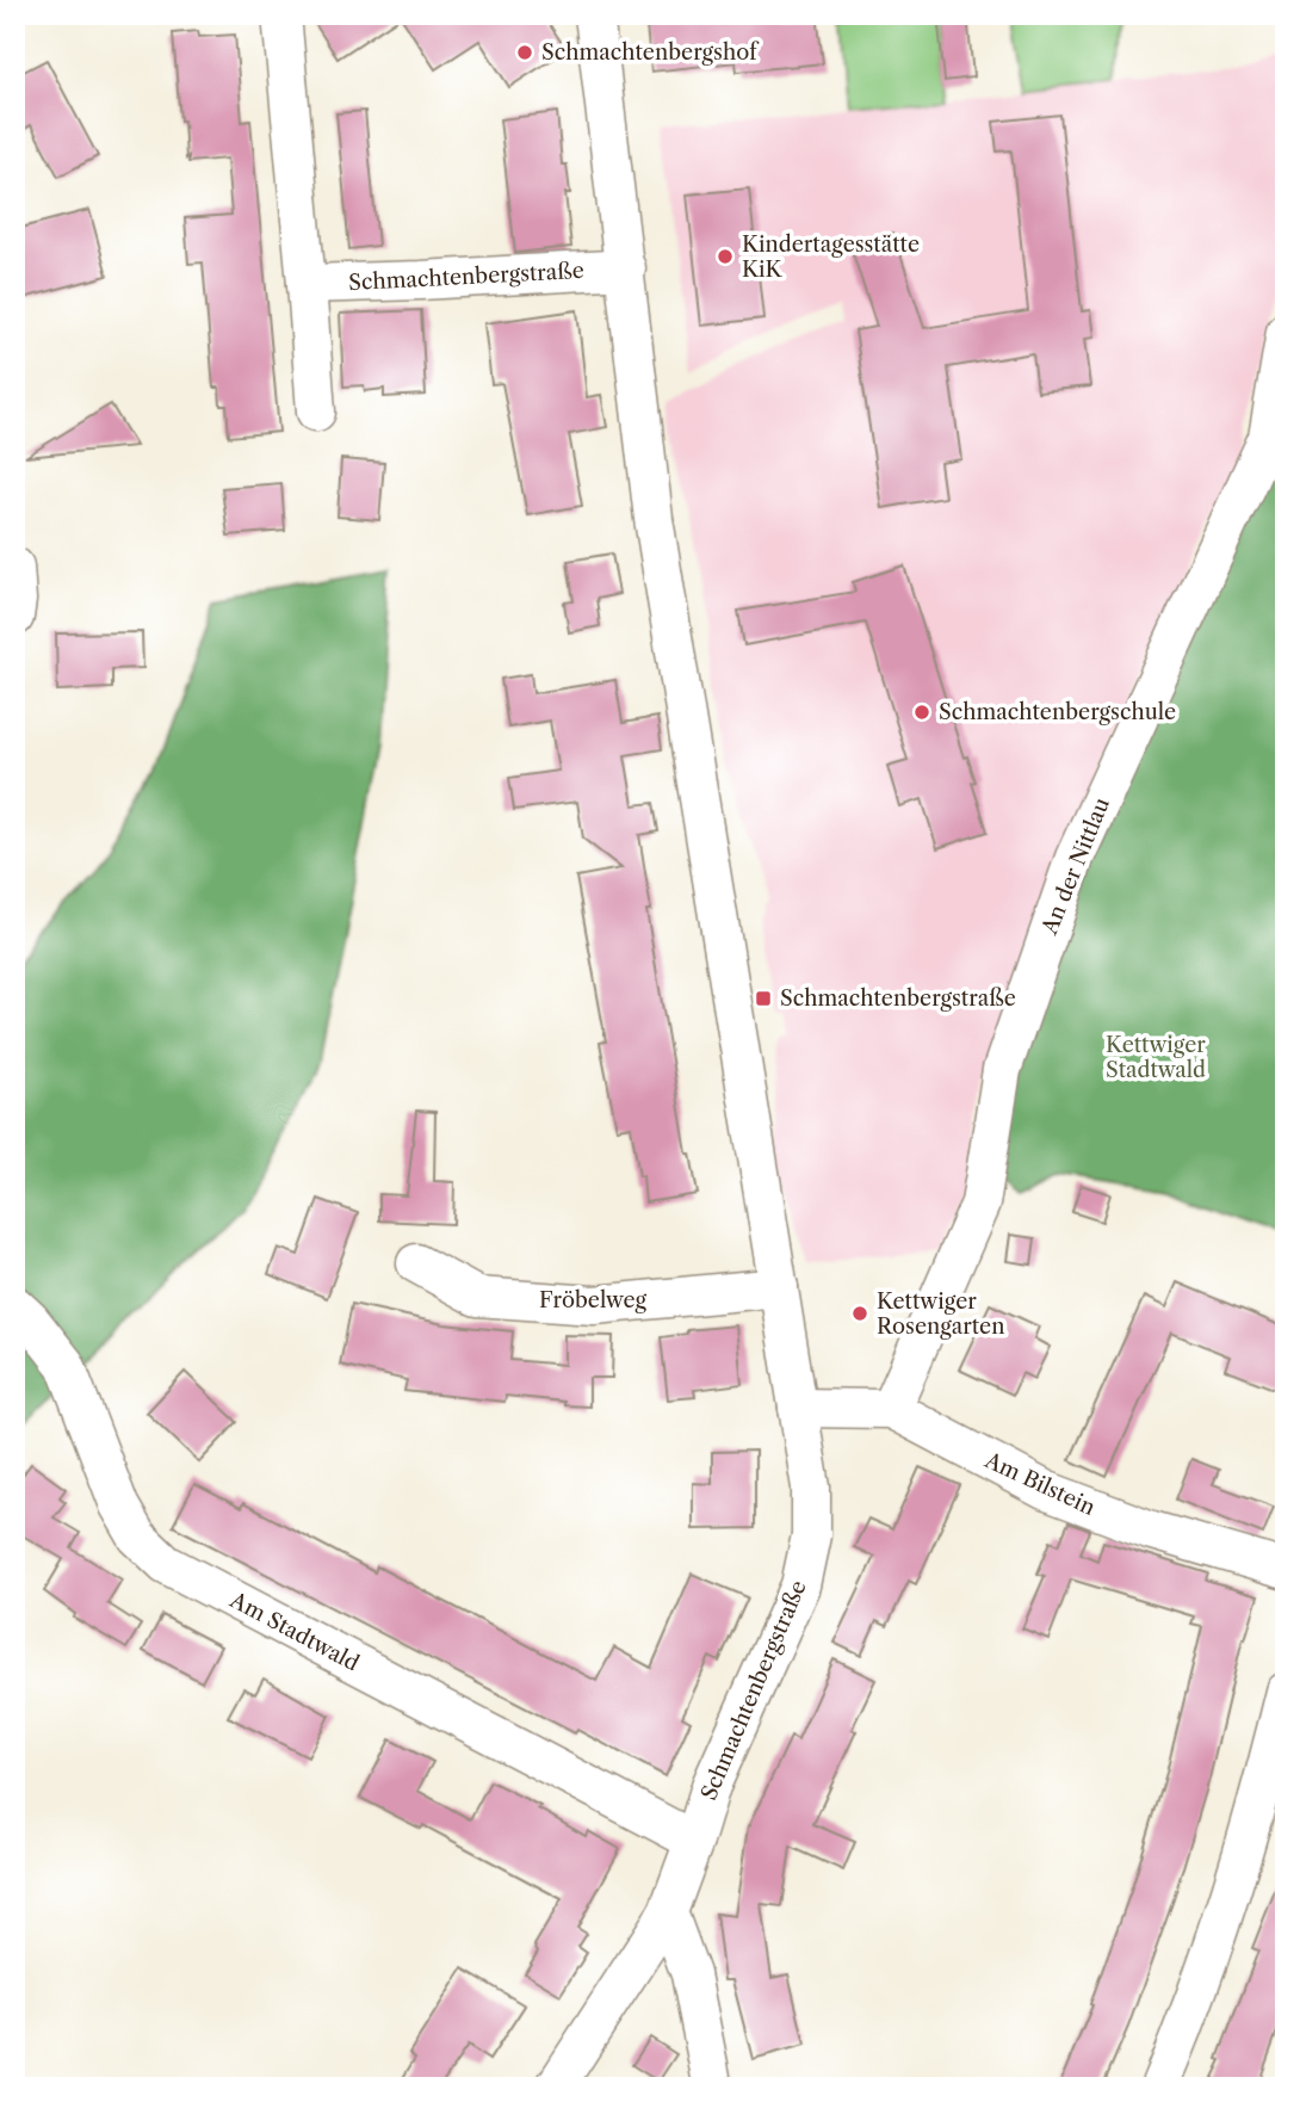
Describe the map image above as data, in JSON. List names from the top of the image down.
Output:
{
  "streets": {
    "street": [
      "Schmachtenbergstraße",
      "An der Nittlau",
      "Fröbelweg",
      "Am Bilstein",
      "Am Stadtwald"
    ]
  },
  "crossings": [
    ["Schmachtenbergstraße", "Fröbelweg"],
    ["Schmachtenbergstraße", "Am Bilstein"],
    ["Schmachtenbergstraße", "Am Stadtwald"],
    ["An der Nittlau", "Am Bilstein"]
  ],
  "parks": ["Kettwiger Stadtwald"],
  "places": {
    "other": [
      "Schmachtenbergshof",
      "Kindertagesstätte KiK",
      "Schmachtenbergschule",
      "Kettwiger Rosengarten"
    ],
    "transit": ["Schmachtenbergstraße"]
  }
}
